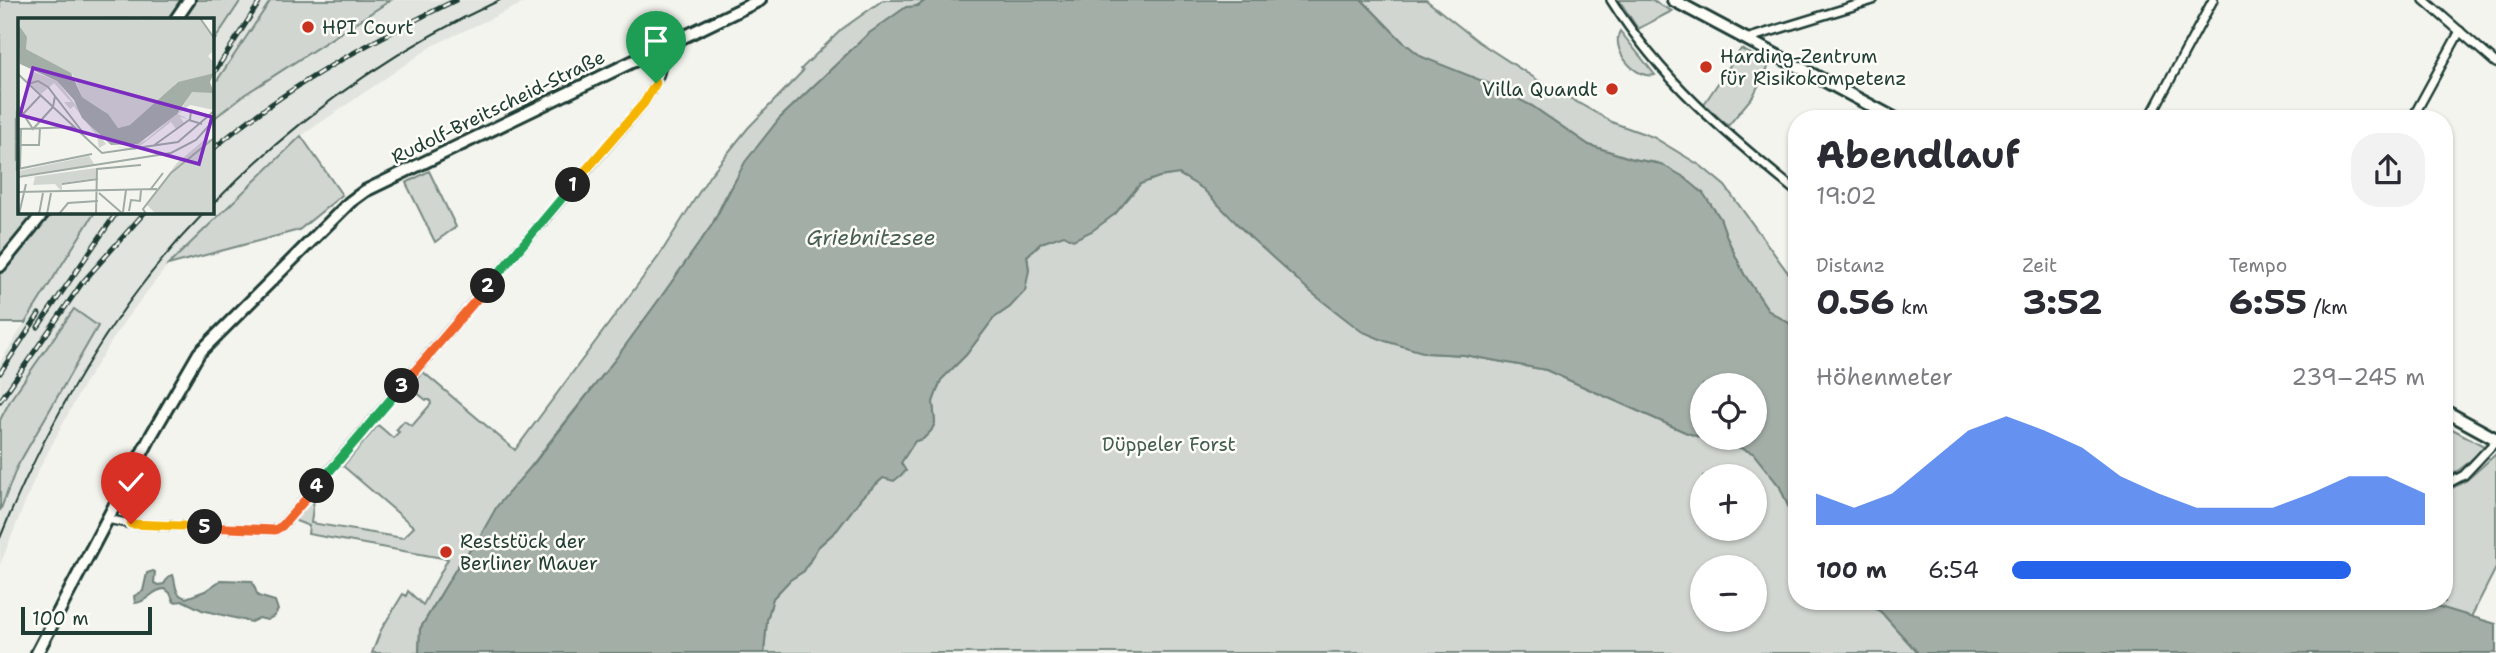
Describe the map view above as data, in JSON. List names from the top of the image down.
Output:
{
  "streets": {
    "street": ["Rudolf-Breitscheid-Straße"]
  },
  "water": ["Griebnitzsee"],
  "parks": ["Düppeler Forst"],
  "places": [
    "HPI Court",
    "Harding-Zentrum für Risikokompetenz",
    "Villa Quandt",
    "Reststück der Berliner Mauer"
  ],
  "scale_bar": "100 m",
  "page": {
    "heading": ["Abendlauf", "19:02"],
    "pins": [
      "1",
      "2",
      "3",
      "4",
      "5"
    ],
    "stats": [
      ["Distanz", "0.56 km"],
      ["Zeit", "3:52"],
      ["Tempo", "6:55 /km"]
    ],
    "chart": ["Höhenmeter", "239–245 m"],
    "map_buttons": ["+", "−"],
    "list": [
      {
        "name": "100 m",
        "note": "6:54"
      }
    ],
    "scale": "100 m"
  }
}
